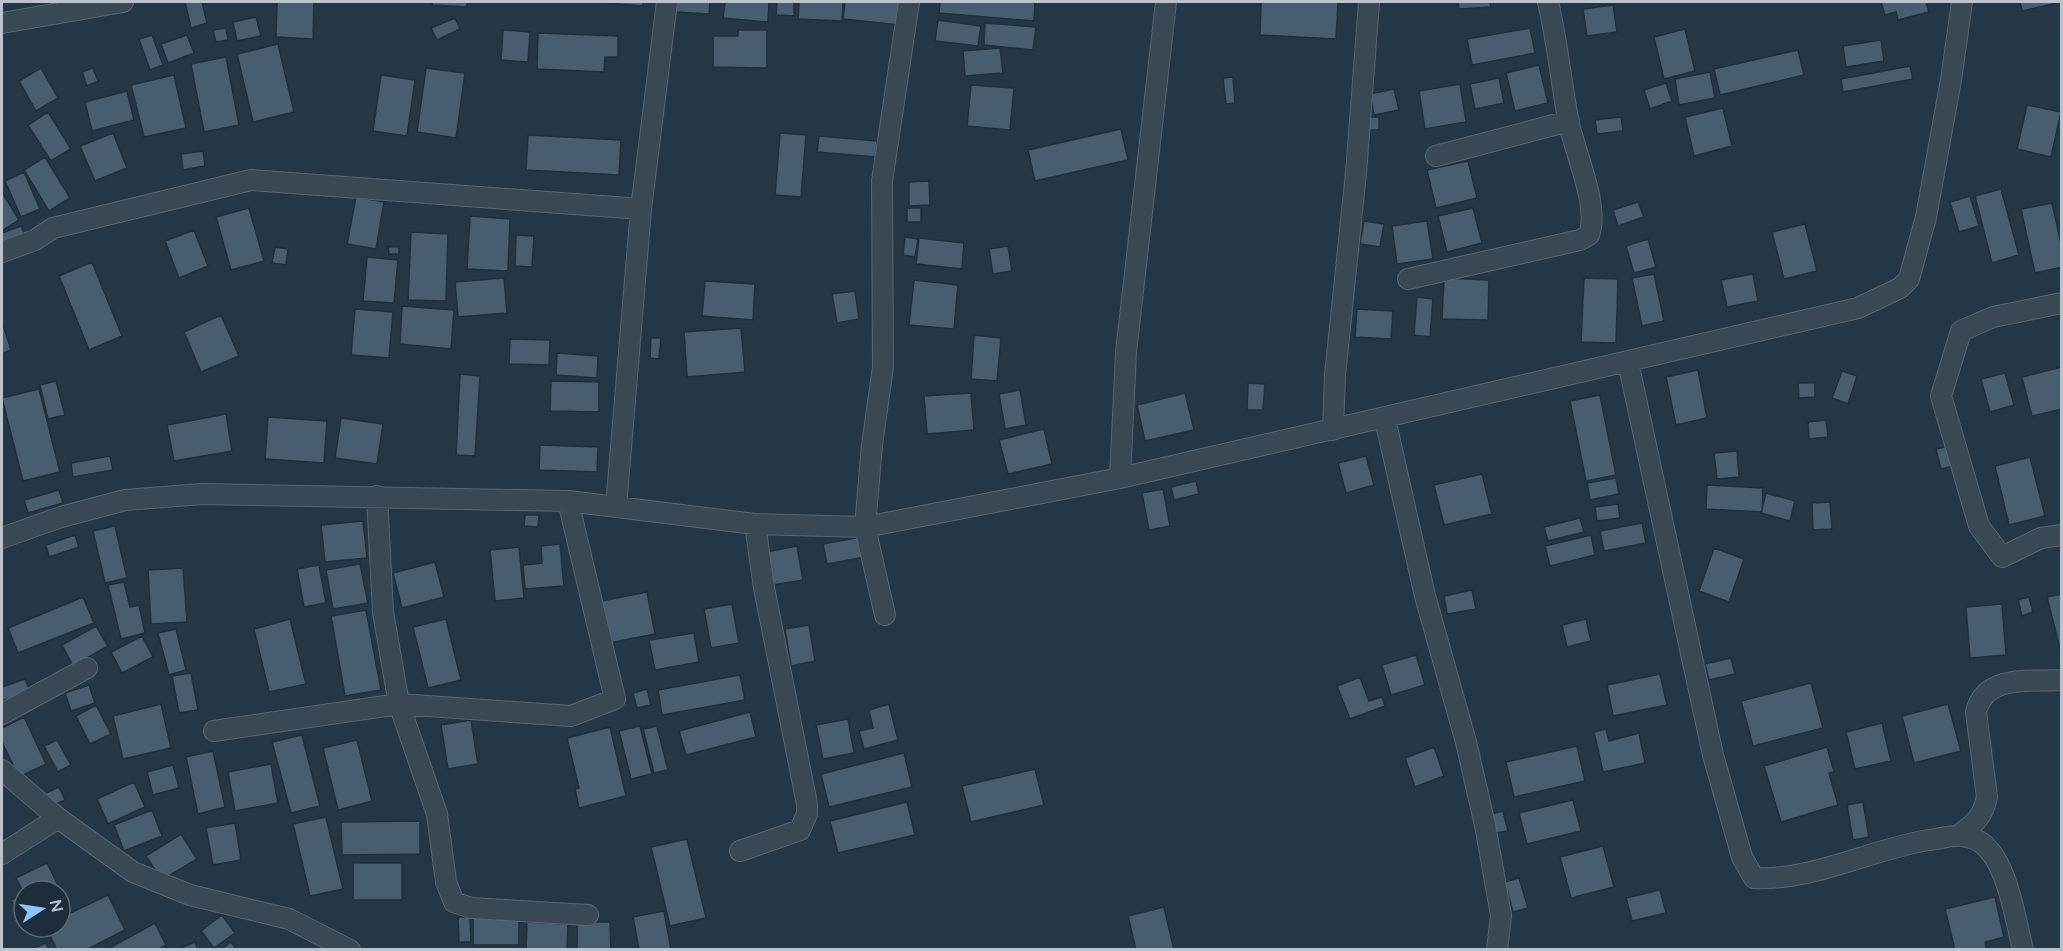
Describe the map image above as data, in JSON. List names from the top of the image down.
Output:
{
  "north": "right"
}
